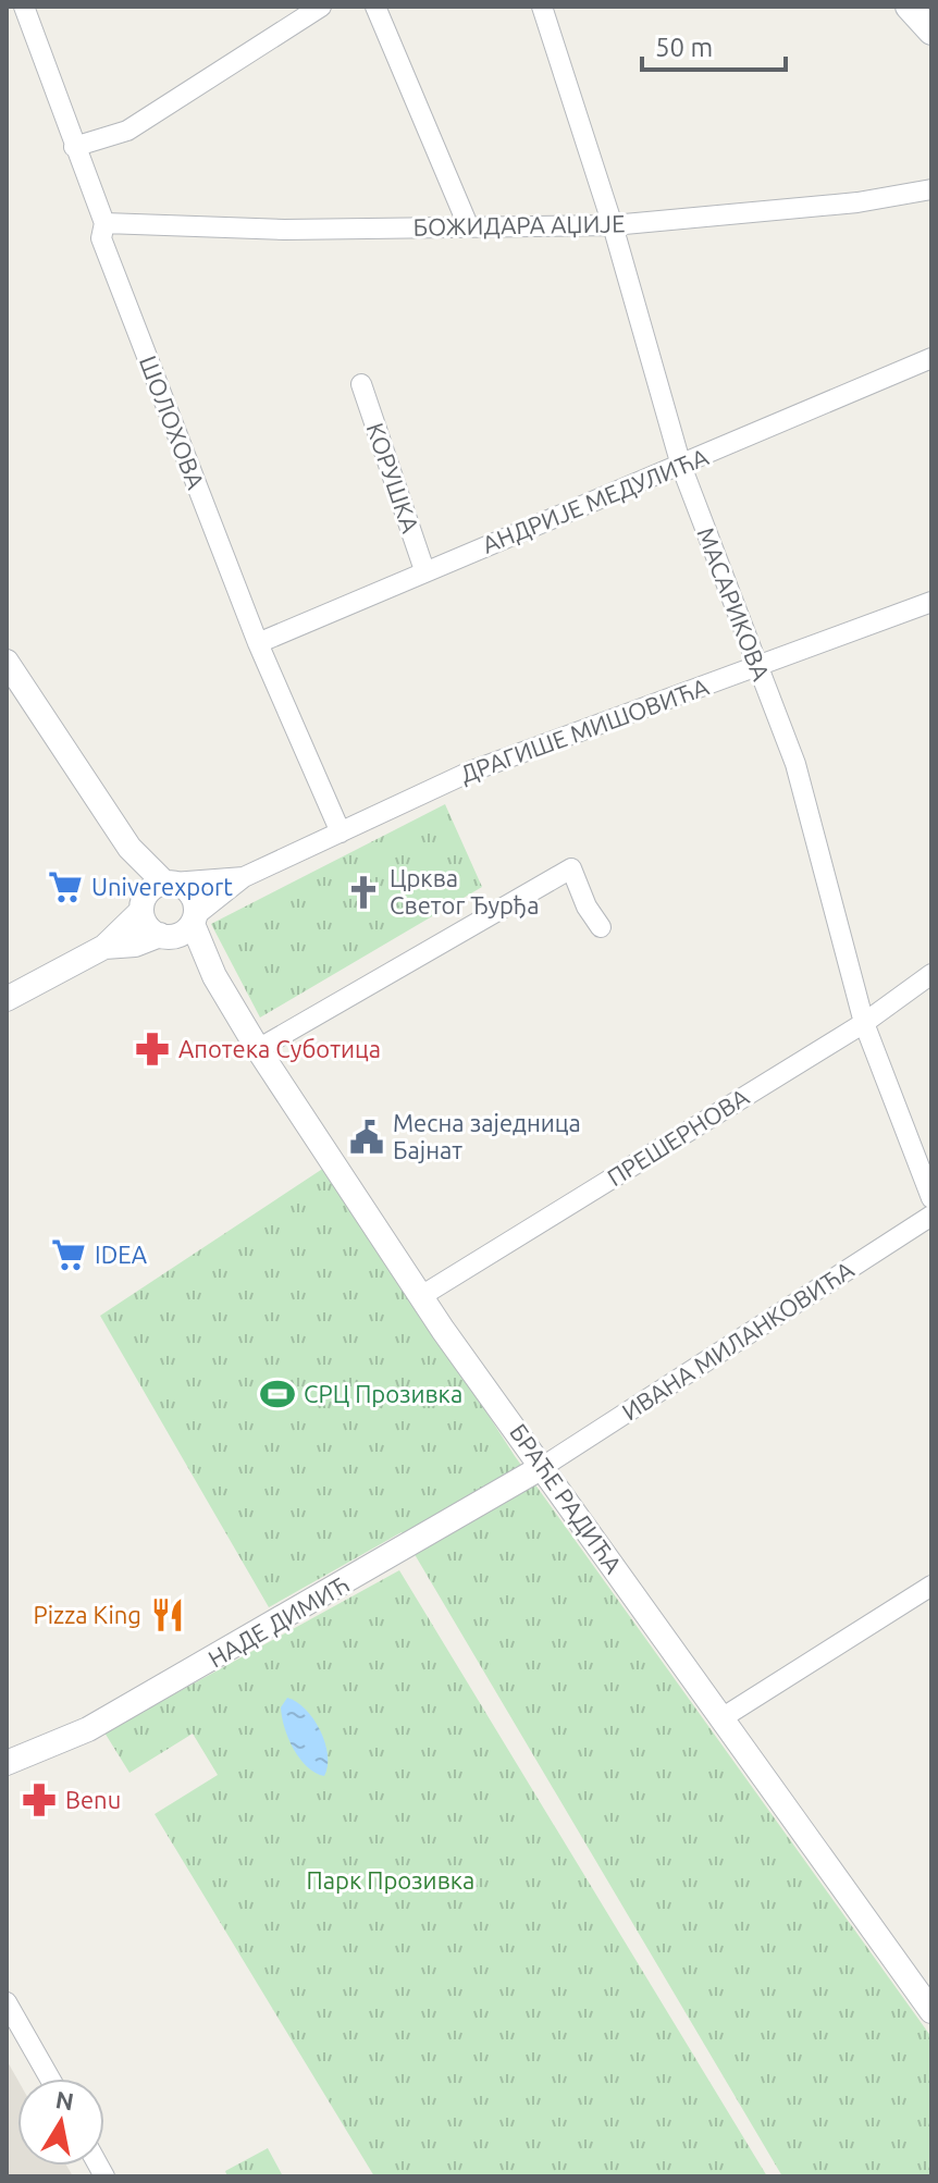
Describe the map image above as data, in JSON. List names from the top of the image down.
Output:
{
  "streets": {
    "street": [
      "БОЖИДАРА АЏИЈЕ",
      "ШОЛОХОВА",
      "КОРУШКА",
      "АНДРИЈЕ МЕДУЛИЋА",
      "МАСАРИКОВА",
      "ДРАГИШЕ МИШОВИЋА",
      "ПРЕШЕРНОВА",
      "ИВАНА МИЛАНКОВИЋА",
      "БРАЋЕ РАДИЋА",
      "НАДЕ ДИМИЋ"
    ]
  },
  "crossings": [
    ["БОЖИДАРА АЏИЈЕ", "ШОЛОХОВА"],
    ["БОЖИДАРА АЏИЈЕ", "МАСАРИКОВА"],
    ["ШОЛОХОВА", "АНДРИЈЕ МЕДУЛИЋА"],
    ["ШОЛОХОВА", "ДРАГИШЕ МИШОВИЋА"],
    ["КОРУШКА", "АНДРИЈЕ МЕДУЛИЋА"],
    ["АНДРИЈЕ МЕДУЛИЋА", "МАСАРИКОВА"],
    ["МАСАРИКОВА", "ДРАГИШЕ МИШОВИЋА"],
    ["МАСАРИКОВА", "ПРЕШЕРНОВА"],
    ["ДРАГИШЕ МИШОВИЋА", "БРАЋЕ РАДИЋА"],
    ["ПРЕШЕРНОВА", "БРАЋЕ РАДИЋА"],
    ["ИВАНА МИЛАНКОВИЋА", "БРАЋЕ РАДИЋА"],
    ["ИВАНА МИЛАНКОВИЋА", "НАДЕ ДИМИЋ"],
    ["БРАЋЕ РАДИЋА", "НАДЕ ДИМИЋ"]
  ],
  "parks": ["Парк Прозивка"],
  "places": {
    "supermarket": ["Univerexport", "IDEA"],
    "church": ["Црква Светог Ђурђа"],
    "pharmacy": ["Апотека Суботица", "Benu"],
    "public building": ["Месна заједница Бајнат"],
    "sports": ["СРЦ Прозивка"],
    "restaurant": ["Pizza King"]
  },
  "scale_bar": "50 m",
  "north": "top"
}
